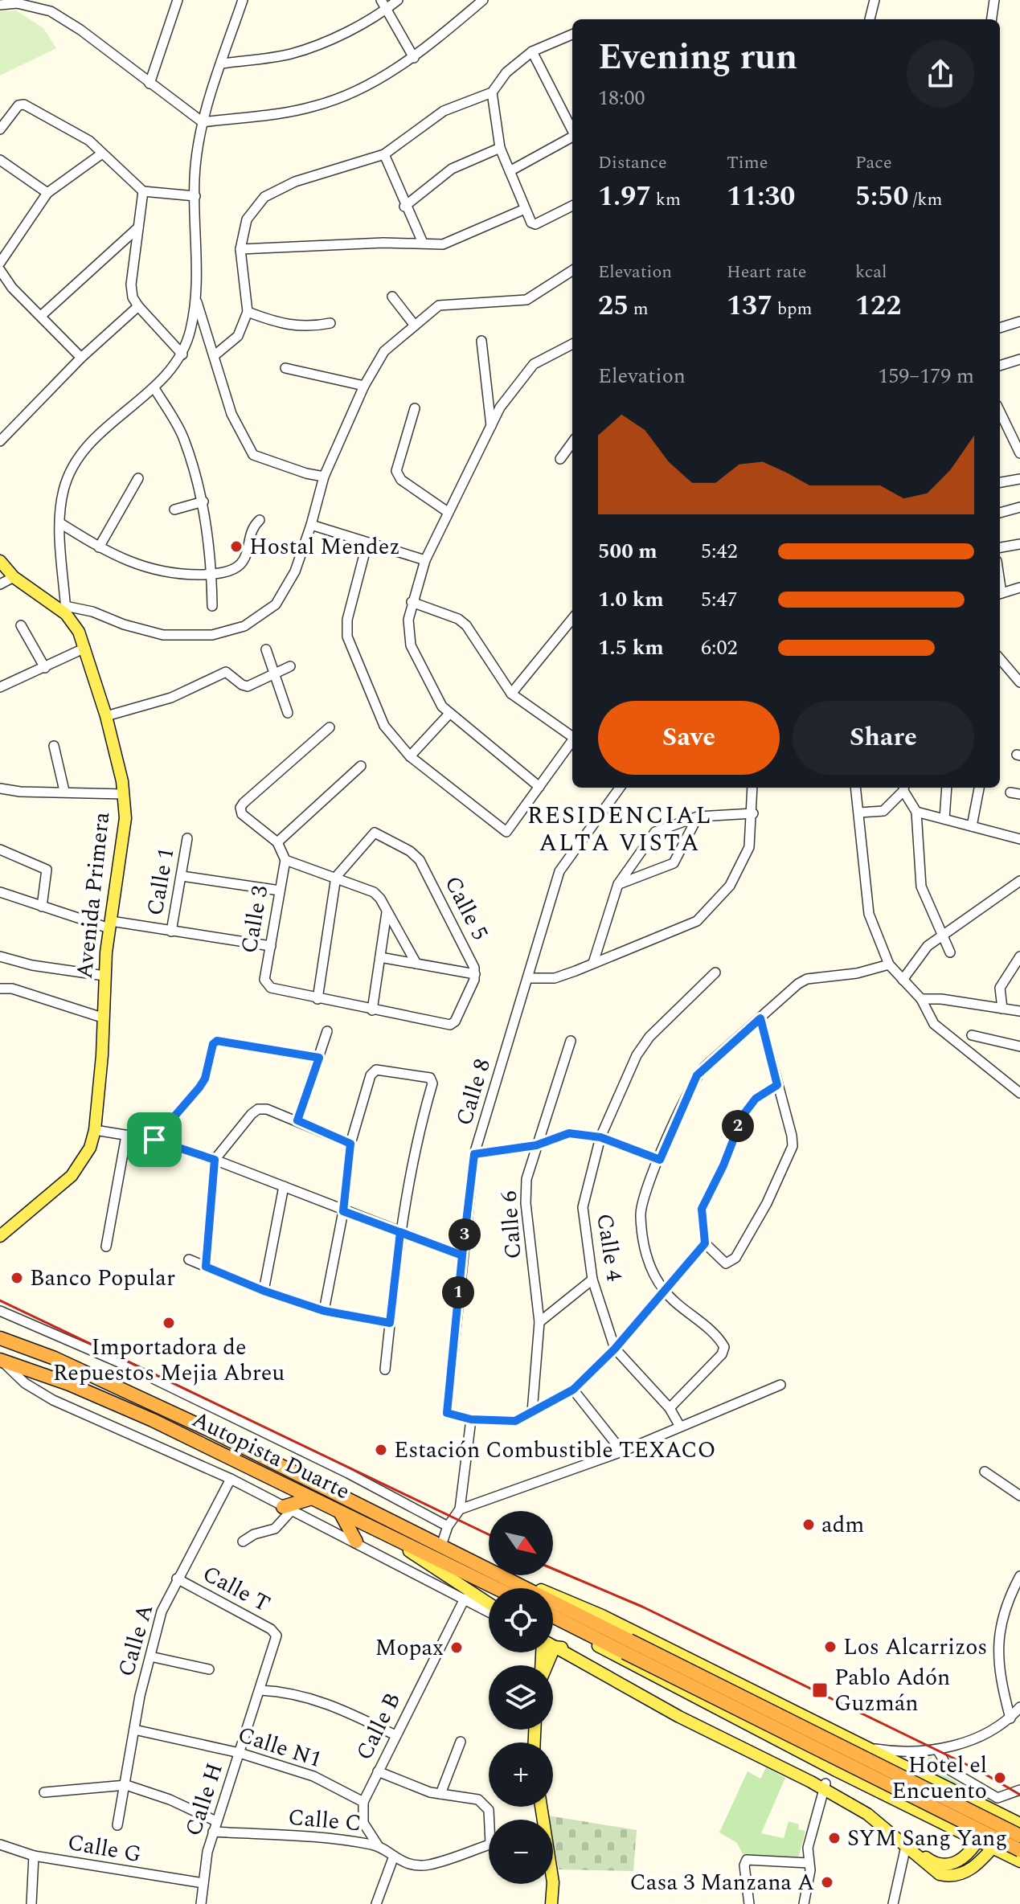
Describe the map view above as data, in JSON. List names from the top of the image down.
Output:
{
  "streets": {
    "highway": ["Autopista Duarte"],
    "main road": ["Avenida Primera"],
    "street": [
      "Calle 1",
      "Calle 5",
      "Calle 3",
      "Calle 8",
      "Calle 6",
      "Calle 4",
      "Calle T",
      "Calle A",
      "Calle B",
      "Calle N1",
      "Calle H",
      "Calle C",
      "Calle G"
    ]
  },
  "crossings": [
    ["Calle 8", "Calle 6"],
    ["Calle 8", "Calle 4"],
    ["Calle T", "Calle A"],
    ["Calle T", "Calle H"],
    ["Calle A", "Calle N1"],
    ["Calle B", "Calle N1"],
    ["Calle N1", "Calle H"],
    ["Calle H", "Calle C"],
    ["Calle H", "Calle G"]
  ],
  "districts": ["RESIDENCIAL ALTA VISTA"],
  "places": {
    "other": [
      "Hostal Mendez",
      "Banco Popular",
      "Importadora de Repuestos Mejia Abreu",
      "Estación Combustible TEXACO",
      "adm",
      "Los Alcarrizos",
      "Mopax",
      "Hotel el Encuento",
      "SYM Sang Yang",
      "Casa 3 Manzana A"
    ],
    "transit": ["Pablo Adón Guzmán"]
  },
  "north": "bottom right",
  "page": {
    "heading": ["Evening run", "18:00"],
    "stats": [
      ["Distance", "1.97 km"],
      ["Time", "11:30"],
      ["Pace", "5:50 /km"],
      ["Elevation", "25 m"],
      ["Heart rate", "137 bpm"],
      ["kcal", "122"]
    ],
    "chart": ["Elevation", "159–179 m"],
    "list": [
      {
        "name": "500 m",
        "note": "5:42"
      },
      {
        "name": "1.0 km",
        "note": "5:47"
      },
      {
        "name": "1.5 km",
        "note": "6:02"
      }
    ],
    "buttons": ["Save", "Share"],
    "pins": ["2", "3", "1"],
    "map_buttons": ["+", "−"]
  }
}
